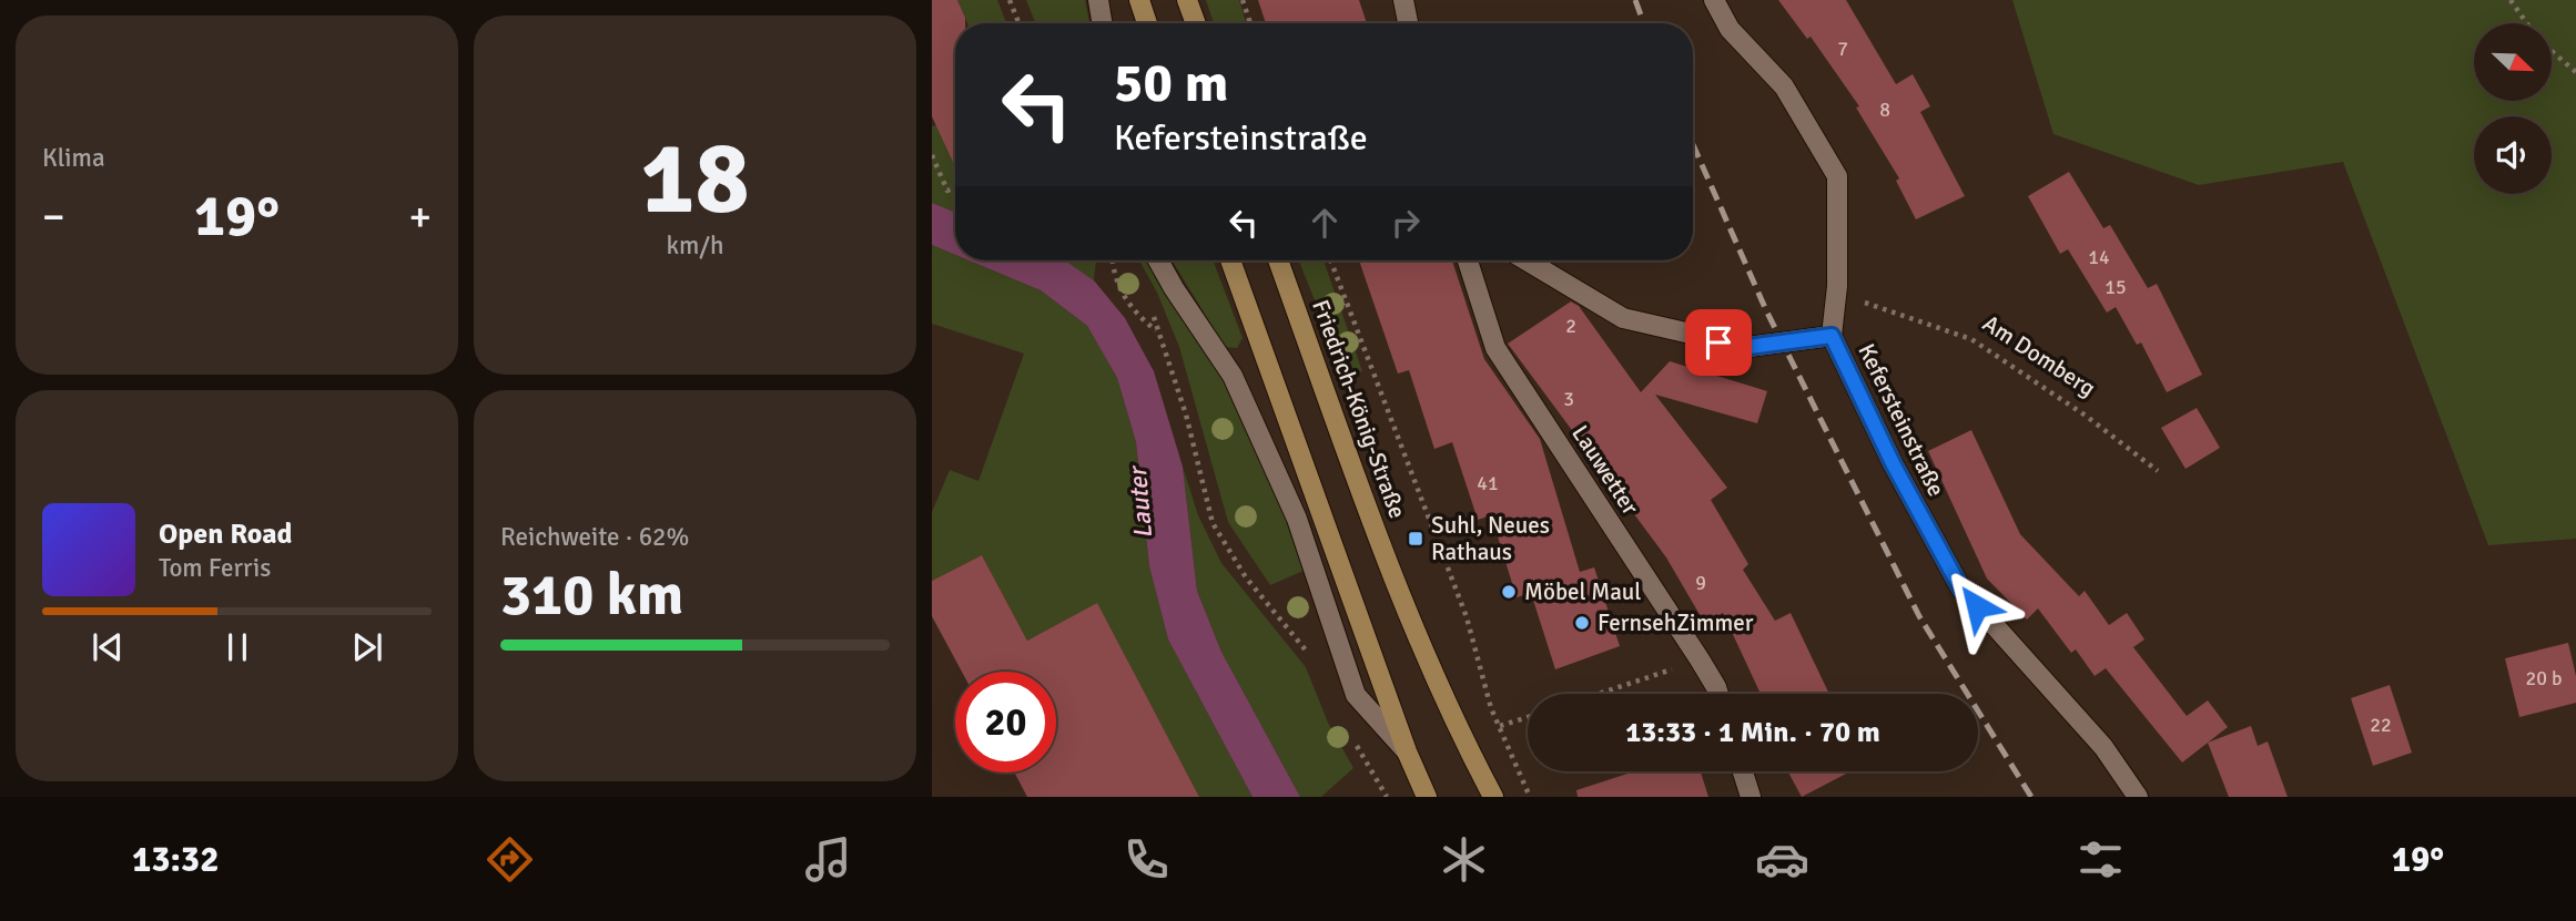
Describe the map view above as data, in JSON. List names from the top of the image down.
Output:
{
  "streets": {
    "main road": ["Friedrich-König-Straße"],
    "street": ["Kefersteinstraße", "Lauwetter"],
    "path": ["Am Domberg"]
  },
  "water": ["Lauter"],
  "places": {
    "transit": ["Suhl, Neues Rathaus"],
    "other": ["Möbel Maul", "FernsehZimmer"]
  },
  "house_numbers": [
    "7",
    "8",
    "14",
    "15",
    "2",
    "3",
    "41",
    "9",
    "20 b",
    "22"
  ],
  "north": "bottom right",
  "page": {
    "tile": [
      "Klima",
      ["18", "km/h"],
      ["Reichweite · 62%", "310 km"]
    ],
    "turn": ["50 m", "Kefersteinstraße"],
    "heat": ["−", "19°", "+"],
    "song": ["Open Road", "Tom Ferris"],
    "limit": "20",
    "trip": "13:33 · 1 Min. · 70 m",
    "tabs": ["13:32", "19°"]
  }
}
